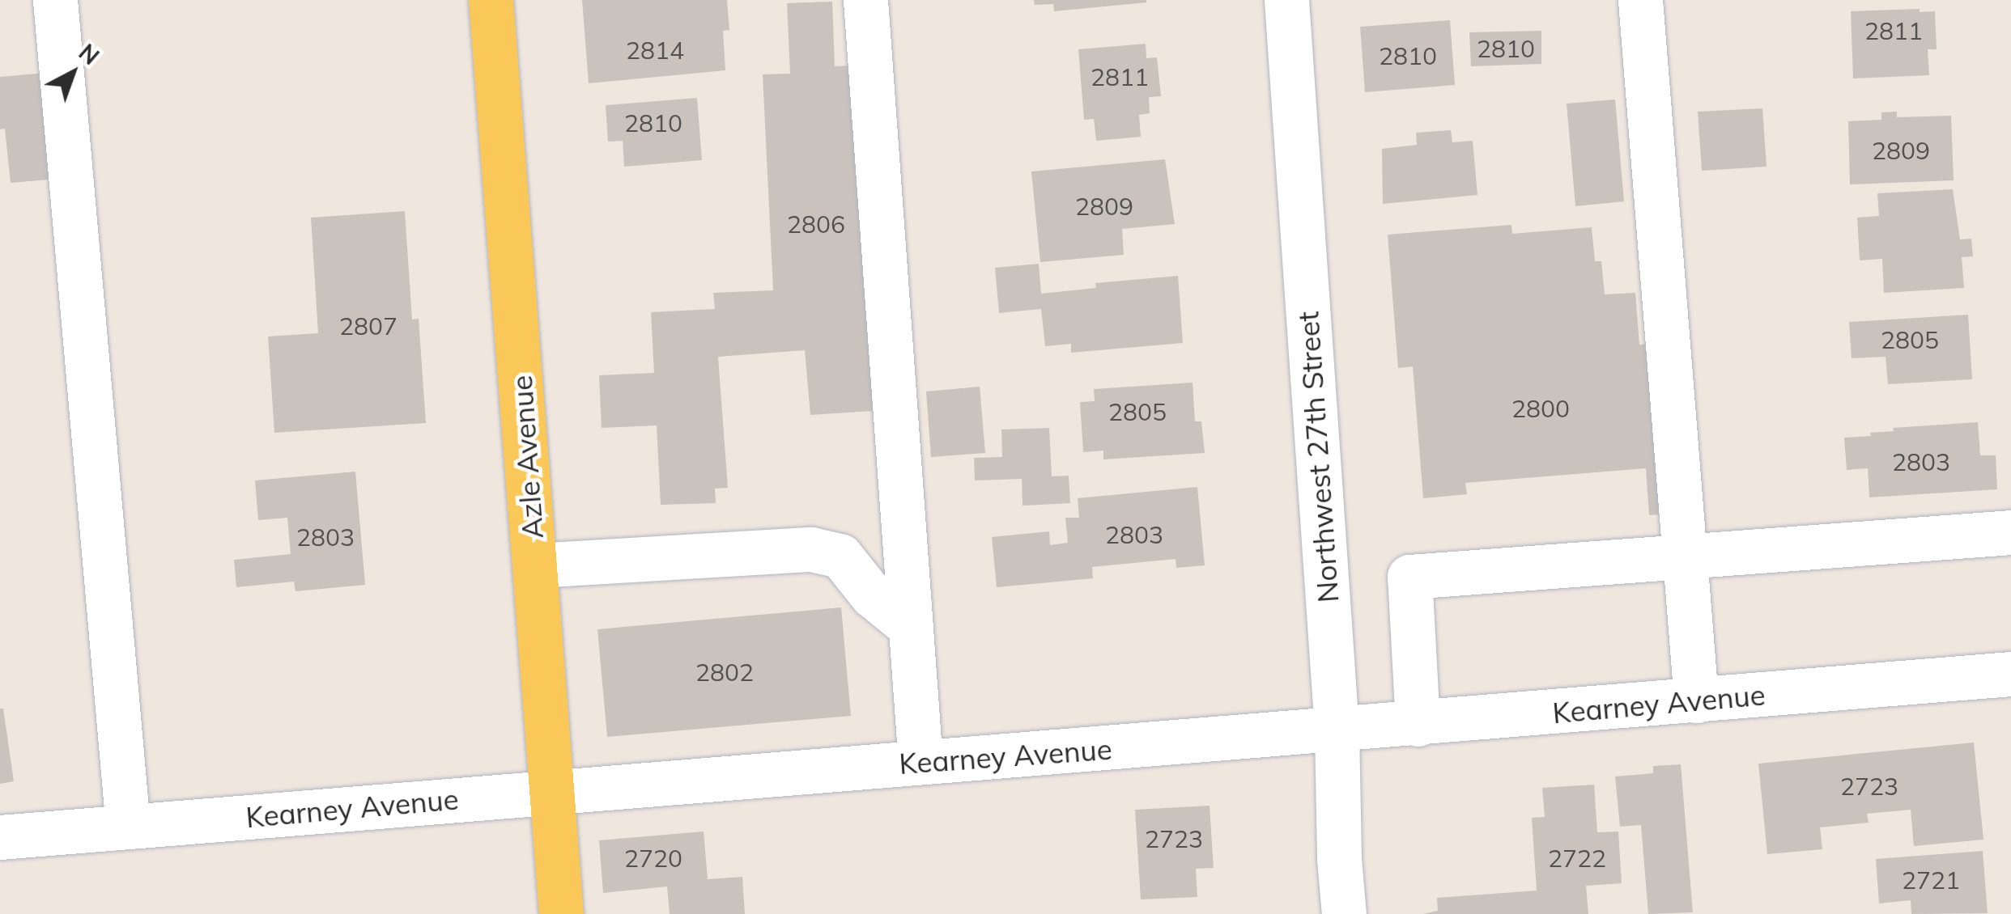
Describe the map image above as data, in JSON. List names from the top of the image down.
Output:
{
  "streets": {
    "main road": ["Azle Avenue"],
    "street": ["Northwest 27th Street", "Kearney Avenue"]
  },
  "crossings": [
    ["Azle Avenue", "Kearney Avenue"],
    ["Northwest 27th Street", "Kearney Avenue"]
  ],
  "house_numbers": [
    "2811",
    "2810",
    "2814",
    "2810",
    "2811",
    "2810",
    "2809",
    "2809",
    "2806",
    "2807",
    "2805",
    "2800",
    "2805",
    "2803",
    "2803",
    "2803",
    "2802",
    "2723",
    "2723",
    "2720",
    "2722",
    "2721"
  ],
  "north": "top right"
}
